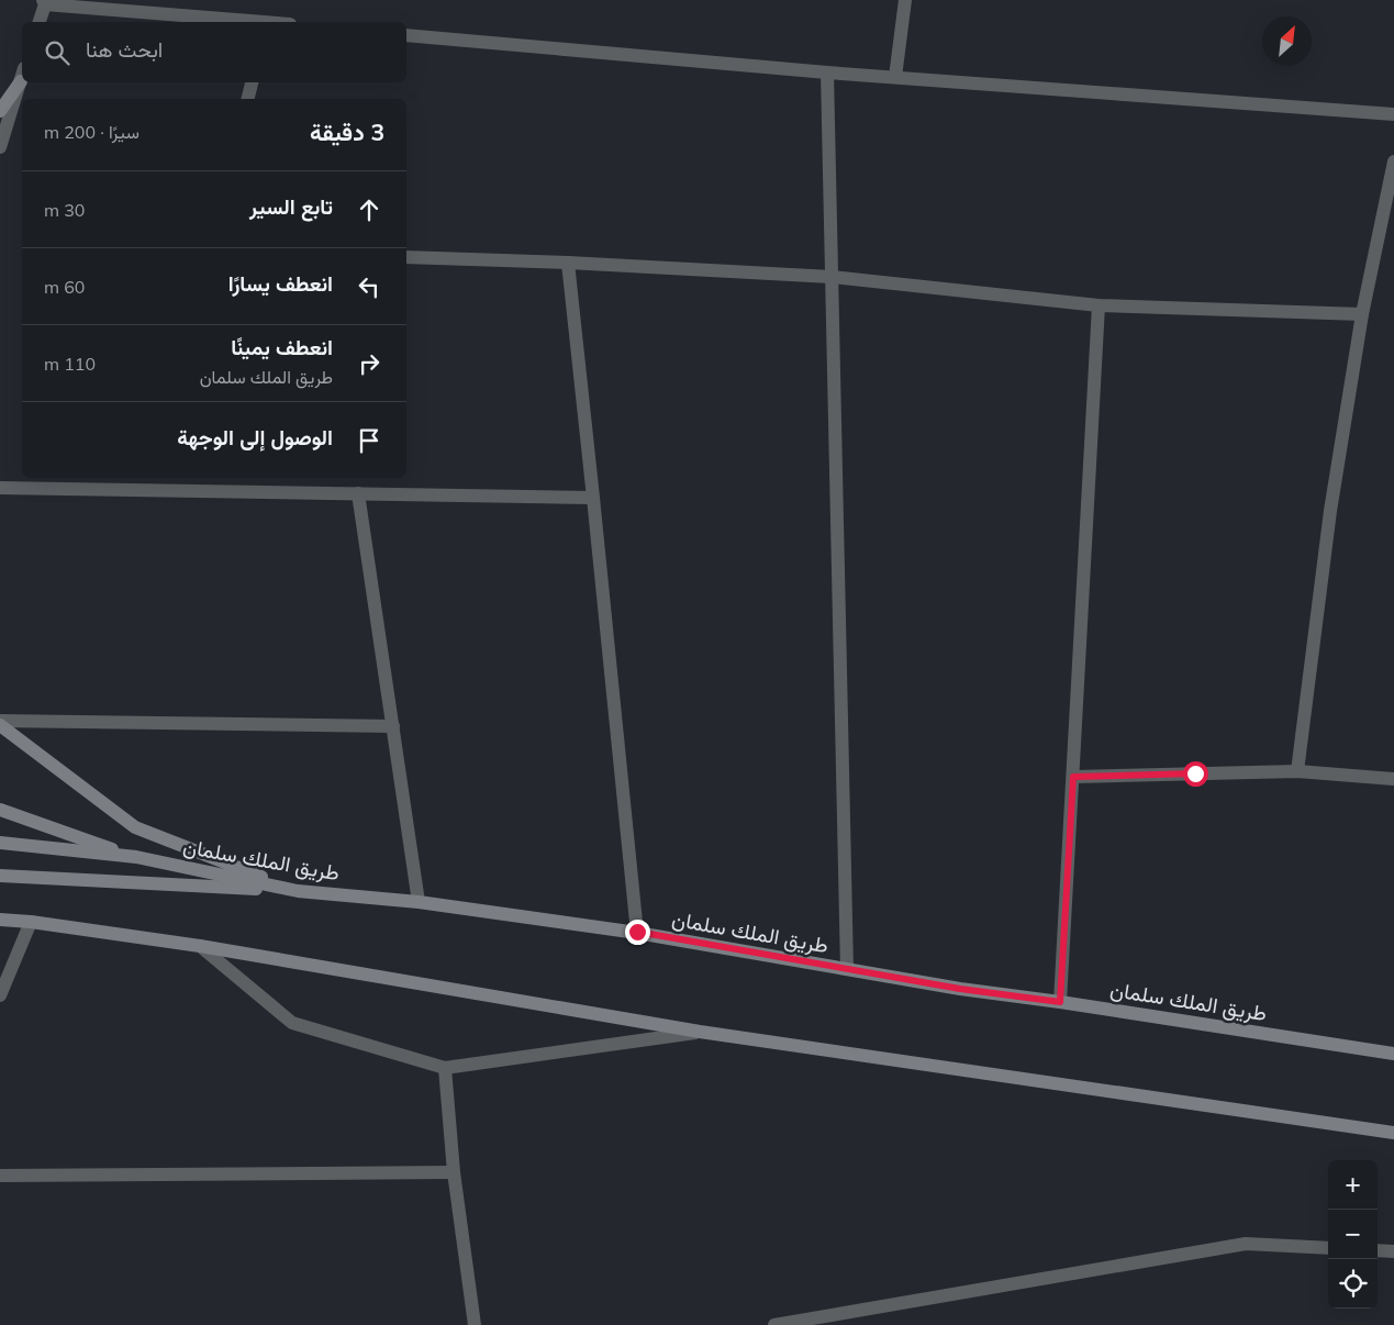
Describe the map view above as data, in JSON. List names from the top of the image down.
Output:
{
  "streets": {
    "main road": ["طريق الملك سلمان"]
  },
  "north": "top right",
  "page": {
    "search": "ابحث هنا",
    "heading": ["3 دقيقة", "سيرًا · 200 m"],
    "list": [
      ["تابع السير", "30 m"],
      ["انعطف يسارًا", "60 m"],
      ["انعطف يمينًا", "طريق الملك سلمان", "110 m"],
      "الوصول إلى الوجهة"
    ],
    "map_buttons": ["+", "−"]
  }
}
